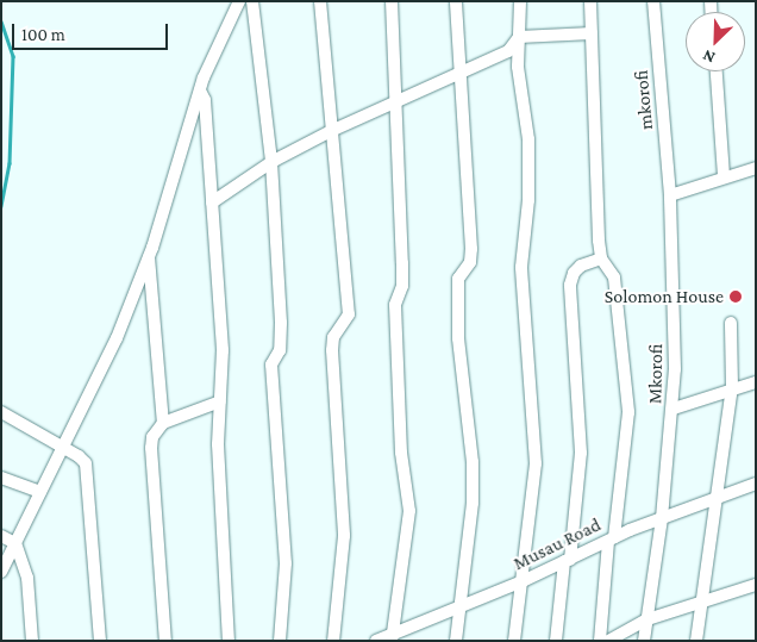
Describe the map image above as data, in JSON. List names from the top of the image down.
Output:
{
  "streets": {
    "street": ["mkorofi", "Mkorofi", "Musau Road"]
  },
  "crossings": [
    ["mkorofi", "Mkorofi"],
    ["Mkorofi", "Musau Road"]
  ],
  "places": ["Solomon House"],
  "scale_bar": "100 m",
  "north": "bottom left"
}
